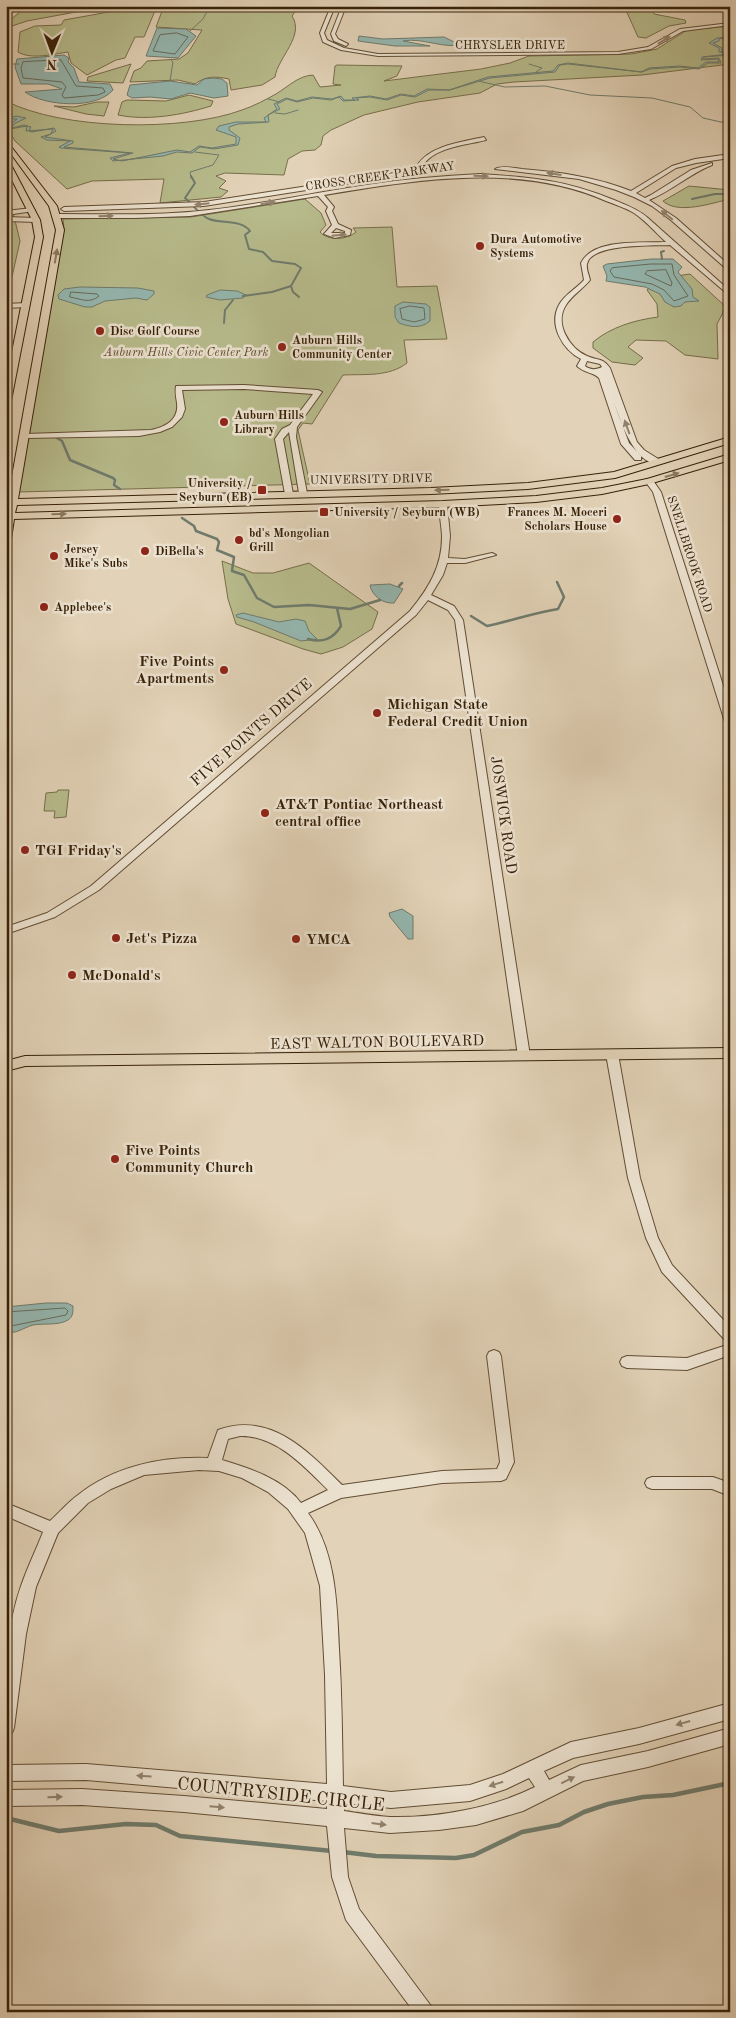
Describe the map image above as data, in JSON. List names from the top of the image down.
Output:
{
  "streets": {
    "main road": ["UNIVERSITY DRIVE", "EAST WALTON BOULEVARD"],
    "street": [
      "CHRYSLER DRIVE",
      "CROSS CREEK PARKWAY",
      "SNELLBROOK ROAD",
      "FIVE POINTS DRIVE",
      "JOSWICK ROAD",
      "COUNTRYSIDE CIRCLE"
    ]
  },
  "crossings": [
    ["UNIVERSITY DRIVE", "SNELLBROOK ROAD"],
    ["UNIVERSITY DRIVE", "FIVE POINTS DRIVE"],
    ["FIVE POINTS DRIVE", "JOSWICK ROAD"],
    ["JOSWICK ROAD", "EAST WALTON BOULEVARD"]
  ],
  "one_way": ["CHRYSLER DRIVE"],
  "parks": ["Auburn Hills Civic Center Park"],
  "places": {
    "other": [
      "Dura Automotive Systems",
      "Disc Golf Course",
      "Auburn Hills Community Center",
      "Auburn Hills Library",
      "Frances M. Moceri Scholars House",
      "bd's Mongolian Grill",
      "DiBella's",
      "Jersey Mike's Subs",
      "Applebee's",
      "Five Points Apartments",
      "Michigan State Federal Credit Union",
      "AT&T Pontiac Northeast central office",
      "TGI Friday's",
      "Jet's Pizza",
      "YMCA",
      "McDonald's",
      "Five Points Community Church"
    ],
    "transit": ["University / Seyburn (EB)", "University / Seyburn (WB)"]
  },
  "north": "bottom"
}
